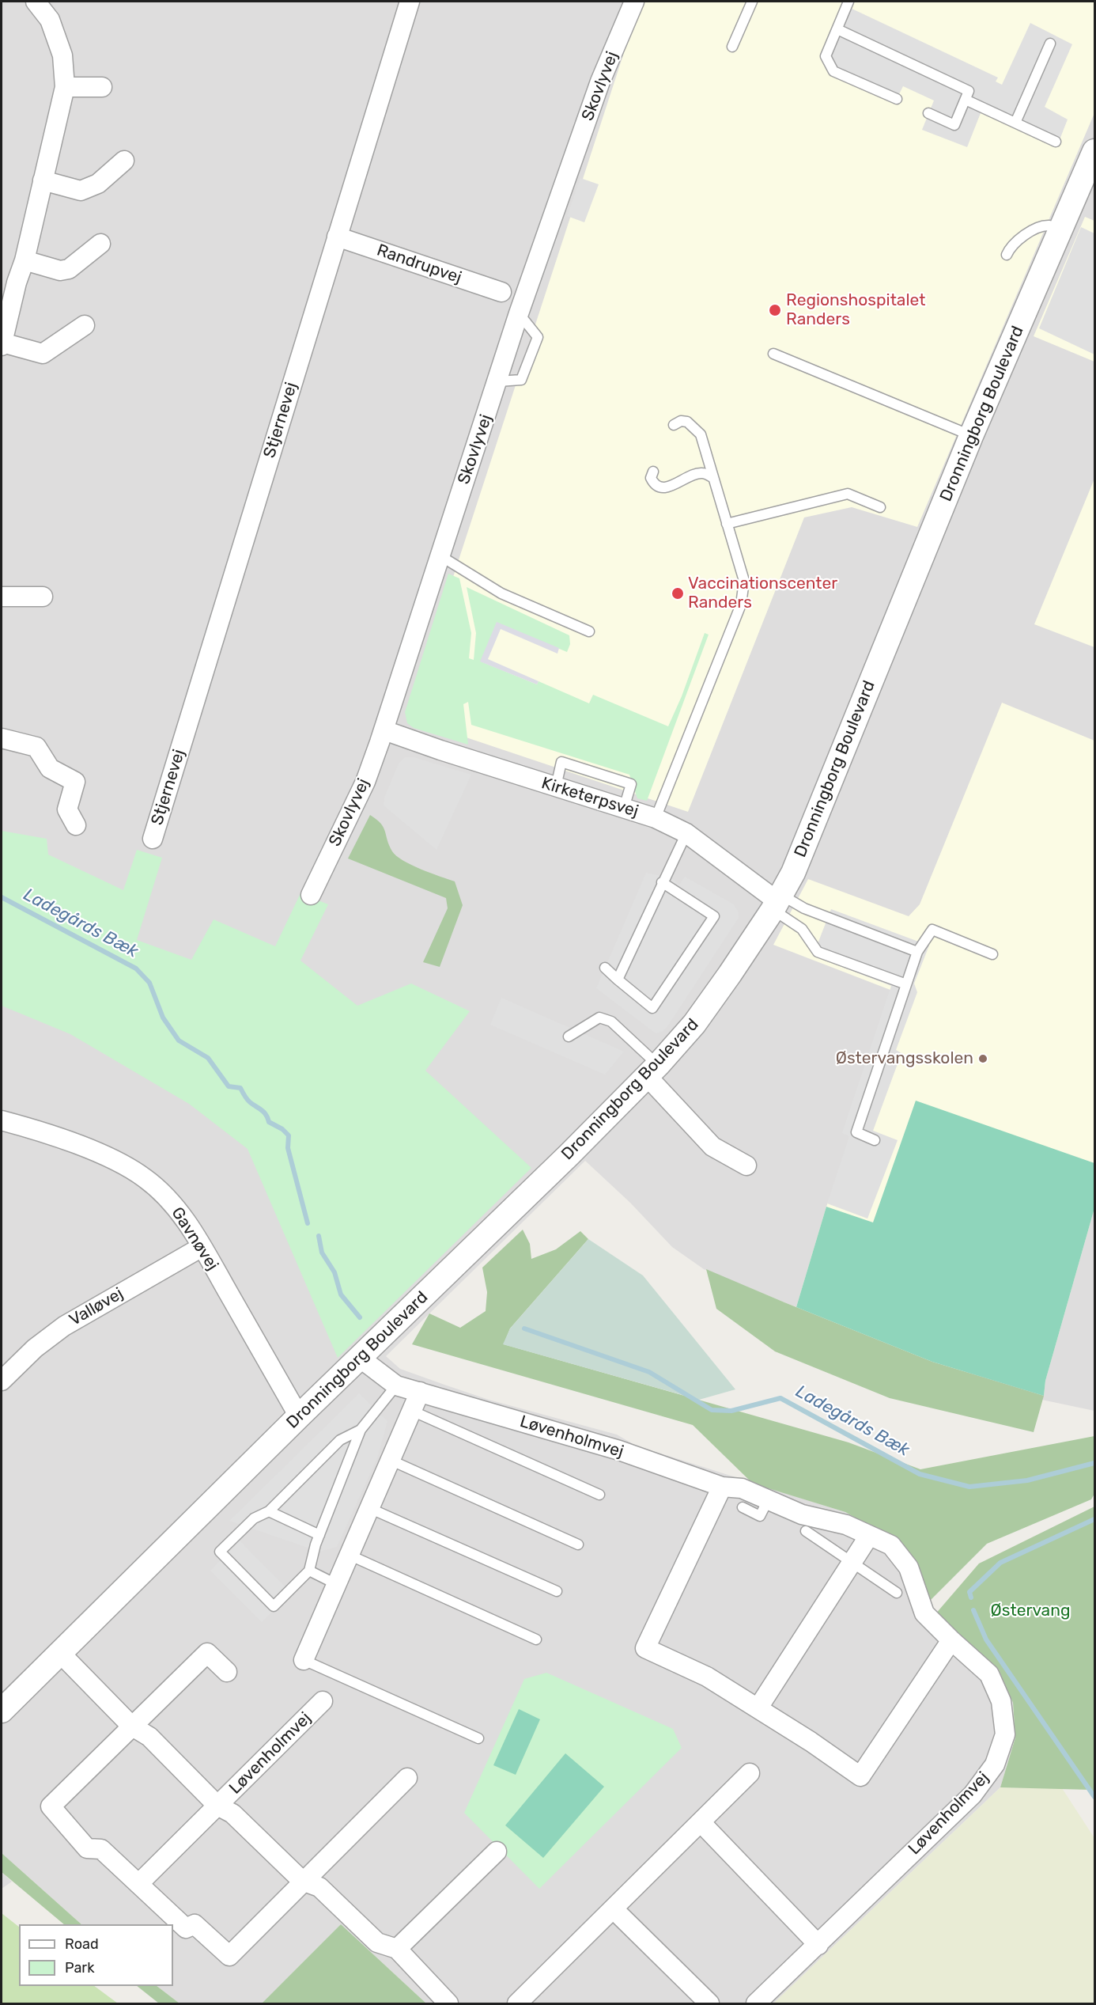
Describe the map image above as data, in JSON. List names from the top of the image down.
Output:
{
  "streets": {
    "street": [
      "Skovlyvej",
      "Randrupvej",
      "Dronningborg Boulevard",
      "Stjernevej",
      "Kirketerpsvej",
      "Gavnøvej",
      "Valløvej",
      "Løvenholmvej"
    ]
  },
  "crossings": [
    ["Skovlyvej", "Kirketerpsvej"],
    ["Randrupvej", "Stjernevej"],
    ["Dronningborg Boulevard", "Kirketerpsvej"],
    ["Dronningborg Boulevard", "Gavnøvej"],
    ["Dronningborg Boulevard", "Løvenholmvej"],
    ["Gavnøvej", "Valløvej"]
  ],
  "water": ["Ladegårds Bæk"],
  "parks": ["Østervang"],
  "places": ["Regionshospitalet Randers", "Vaccinationscenter Randers", "Østervangsskolen"],
  "legend": ["Road", "Park"]
}
